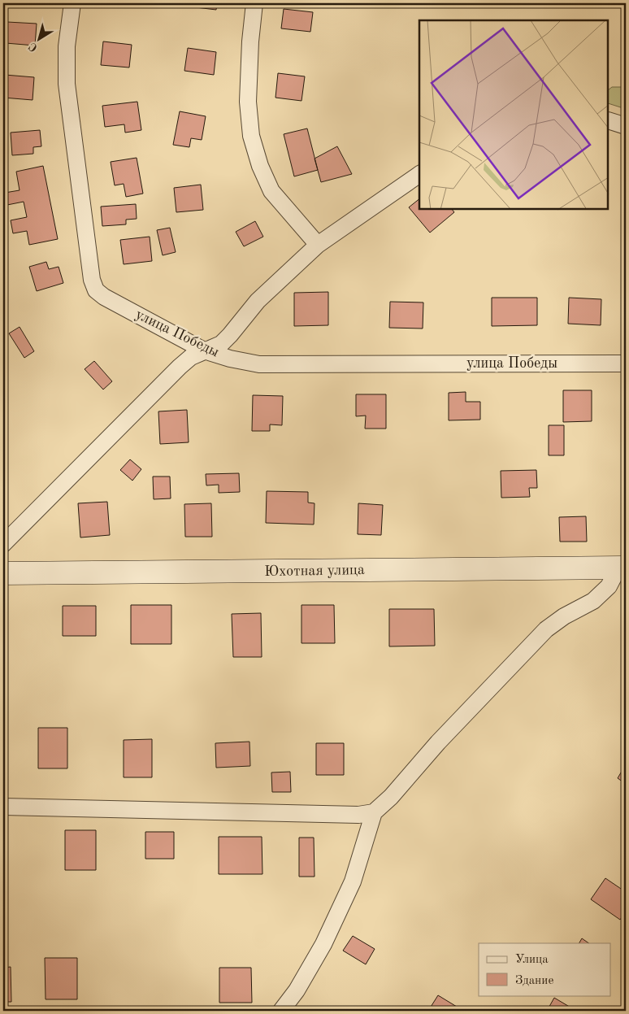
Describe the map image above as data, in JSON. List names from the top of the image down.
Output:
{
  "streets": {
    "street": ["улица Победы", "Юхотная улица"]
  },
  "legend": ["Улица", "Здание"],
  "north": "bottom left"
}
